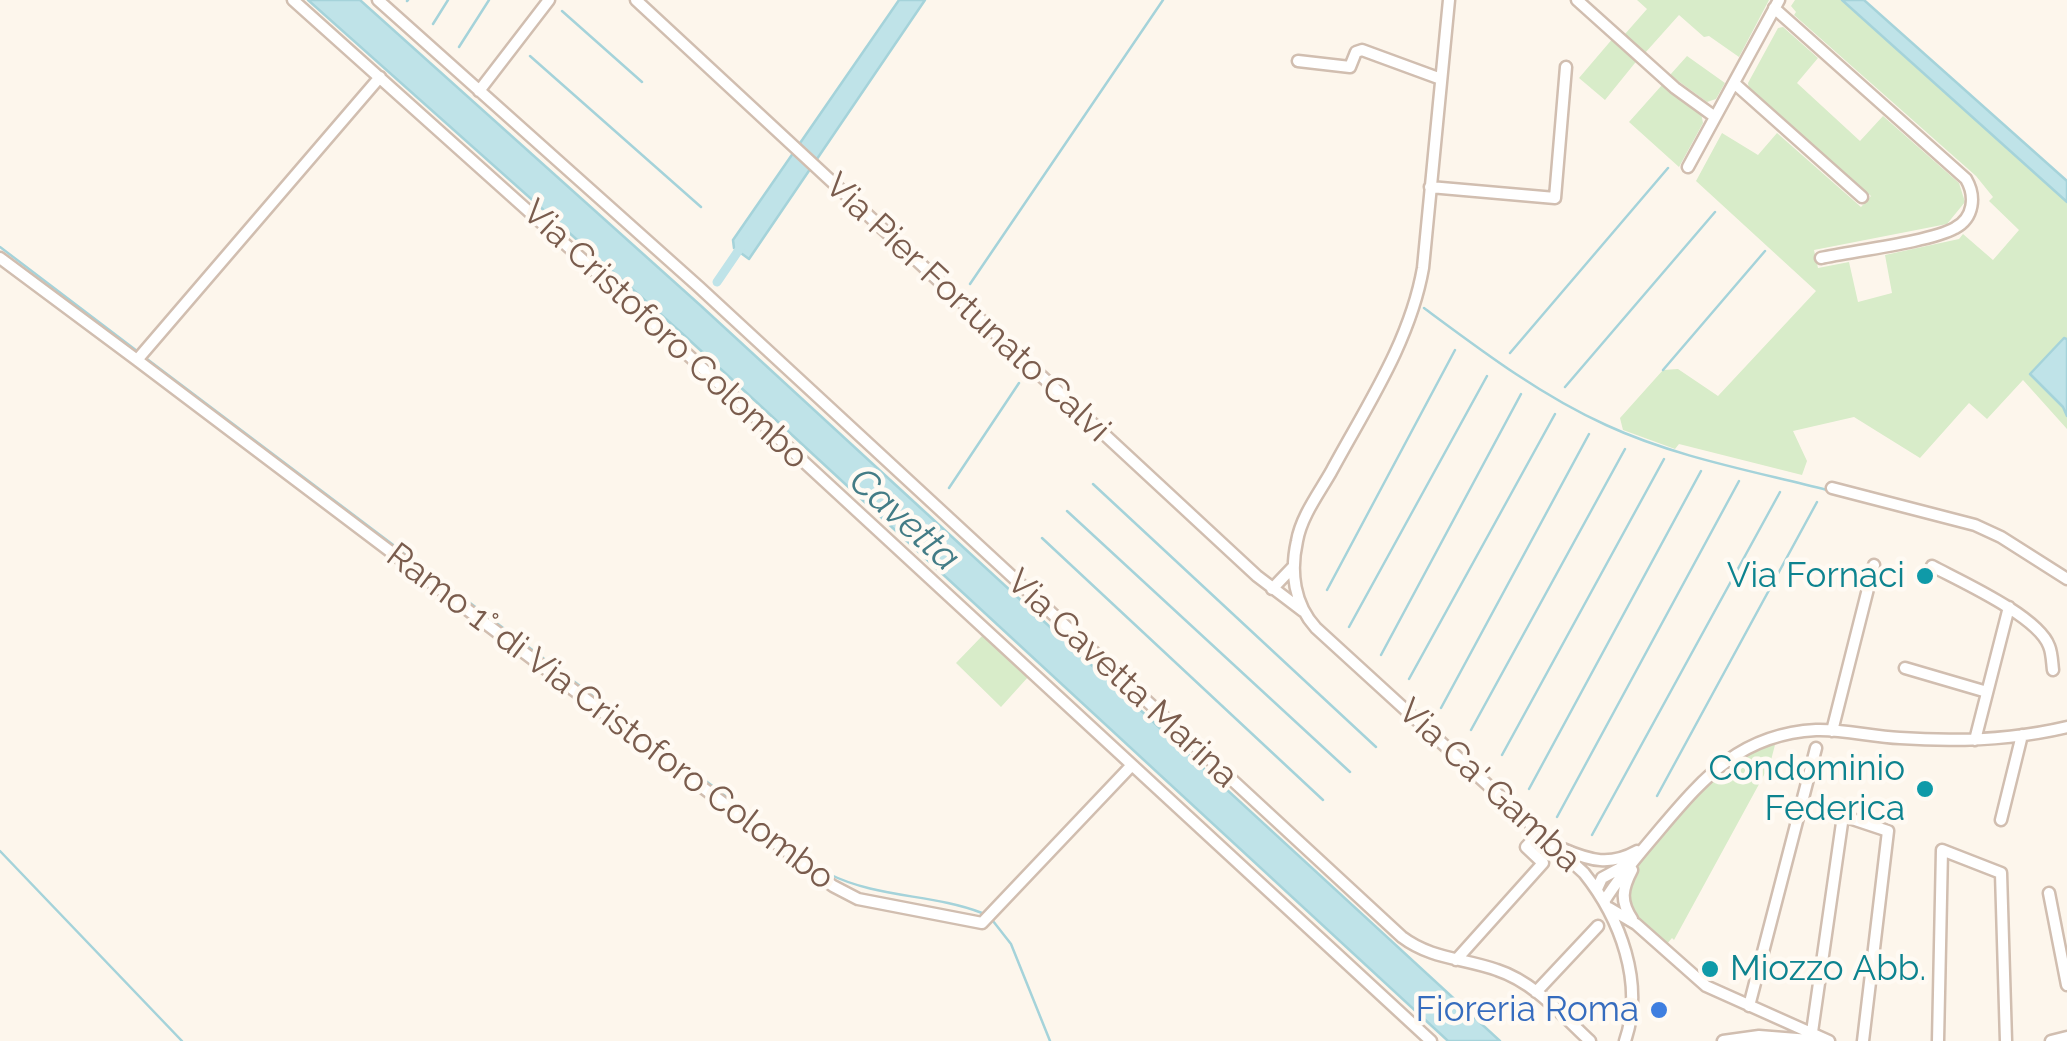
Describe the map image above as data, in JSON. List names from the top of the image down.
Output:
{
  "streets": {
    "street": [
      "Via Pier Fortunato Calvi",
      "Via Cristoforo Colombo",
      "Via Cavetta Marina",
      "Ramo 1° di Via Cristoforo Colombo",
      "Via Ca' Gamba"
    ]
  },
  "crossings": [
    ["Via Pier Fortunato Calvi", "Via Ca' Gamba"],
    ["Via Cristoforo Colombo", "Ramo 1° di Via Cristoforo Colombo"]
  ],
  "water": ["Cavetta"],
  "places": [
    "Via Fornaci",
    "Condominio Federica",
    "Miozzo Abb.",
    "Fioreria Roma"
  ]
}
